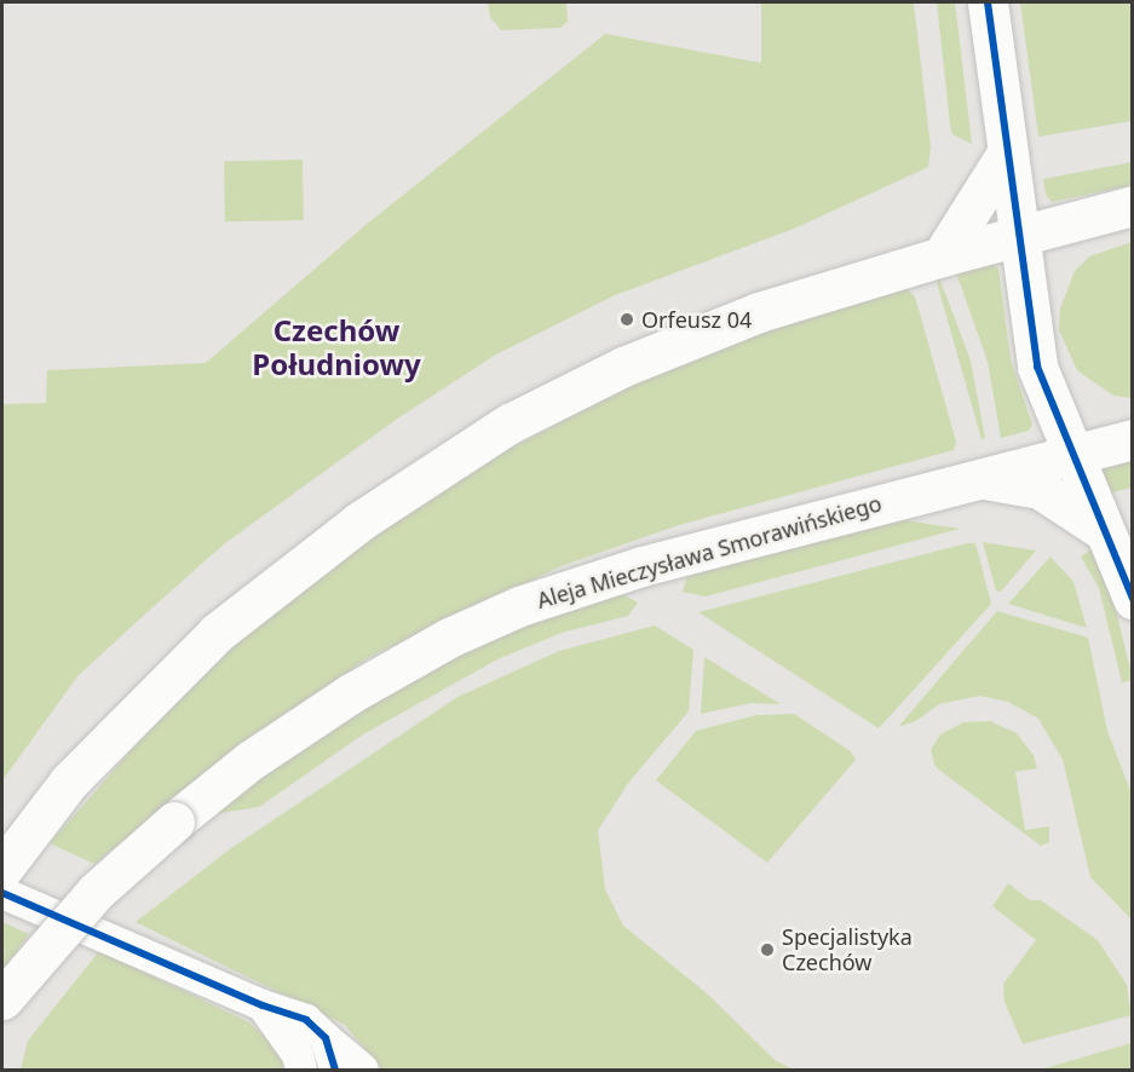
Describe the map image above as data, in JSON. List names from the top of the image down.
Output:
{
  "streets": {
    "main road": ["Aleja Mieczysława Smorawińskiego"]
  },
  "districts": ["Czechów Południowy"],
  "places": ["Orfeusz 04", "Specjalistyka Czechów"]
}
